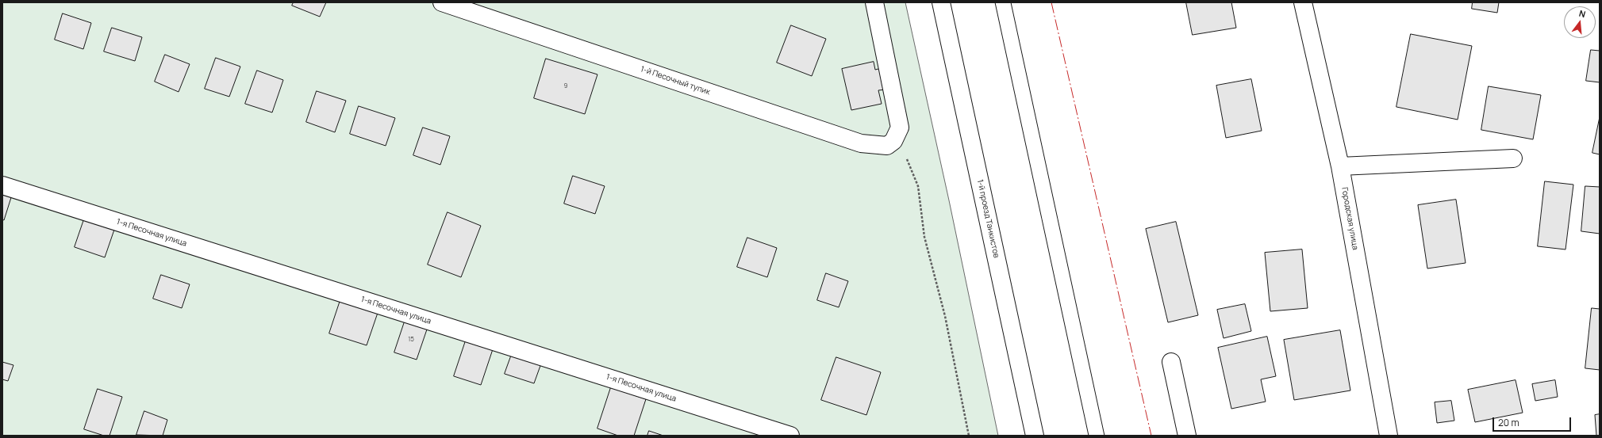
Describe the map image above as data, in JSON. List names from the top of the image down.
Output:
{
  "streets": {
    "street": [
      "1-й Песочный тупик",
      "1-й проезд Танкистов",
      "Городская улица",
      "1-я Песочная улица"
    ]
  },
  "house_numbers": ["9", "15"],
  "scale_bar": "20 m",
  "north": "top"
}
